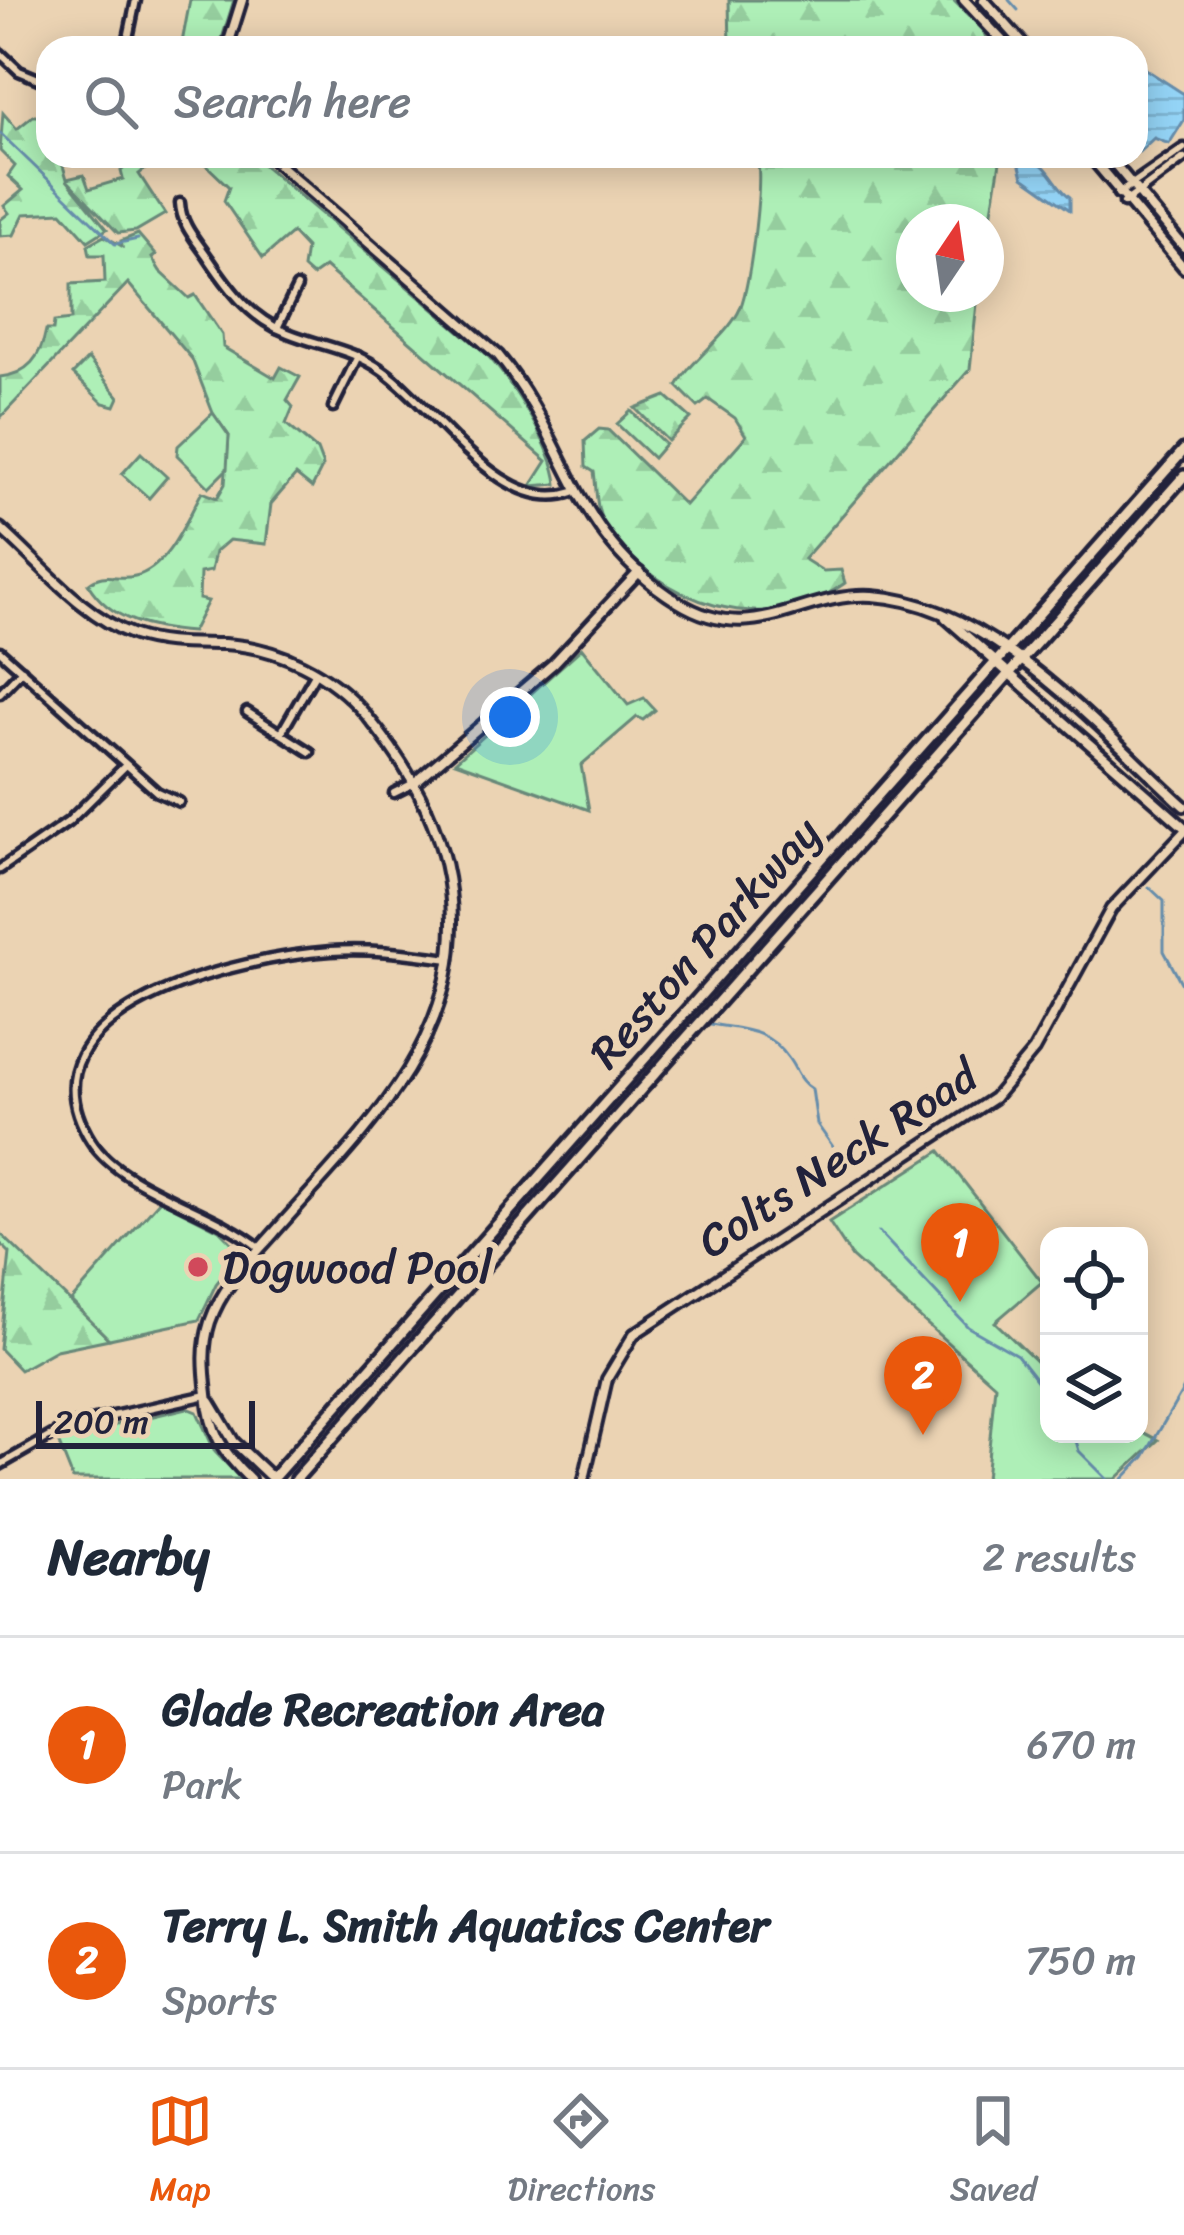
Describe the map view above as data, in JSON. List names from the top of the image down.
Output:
{
  "streets": {
    "main road": ["Reston Parkway"],
    "street": ["Colts Neck Road"]
  },
  "places": ["Dogwood Pool"],
  "scale_bar": "200 m",
  "north": "top",
  "page": {
    "search": "Search here",
    "pins": ["1", "2"],
    "scale": "200 m",
    "heading": ["Nearby", "2 results"],
    "list": [
      {
        "mark": "1",
        "name": "Glade Recreation Area",
        "note": "Park",
        "value": "670 m"
      },
      {
        "mark": "2",
        "name": "Terry L. Smith Aquatics Center",
        "note": "Sports",
        "value": "750 m"
      }
    ],
    "nav": ["Map", "Directions", "Saved"]
  }
}
